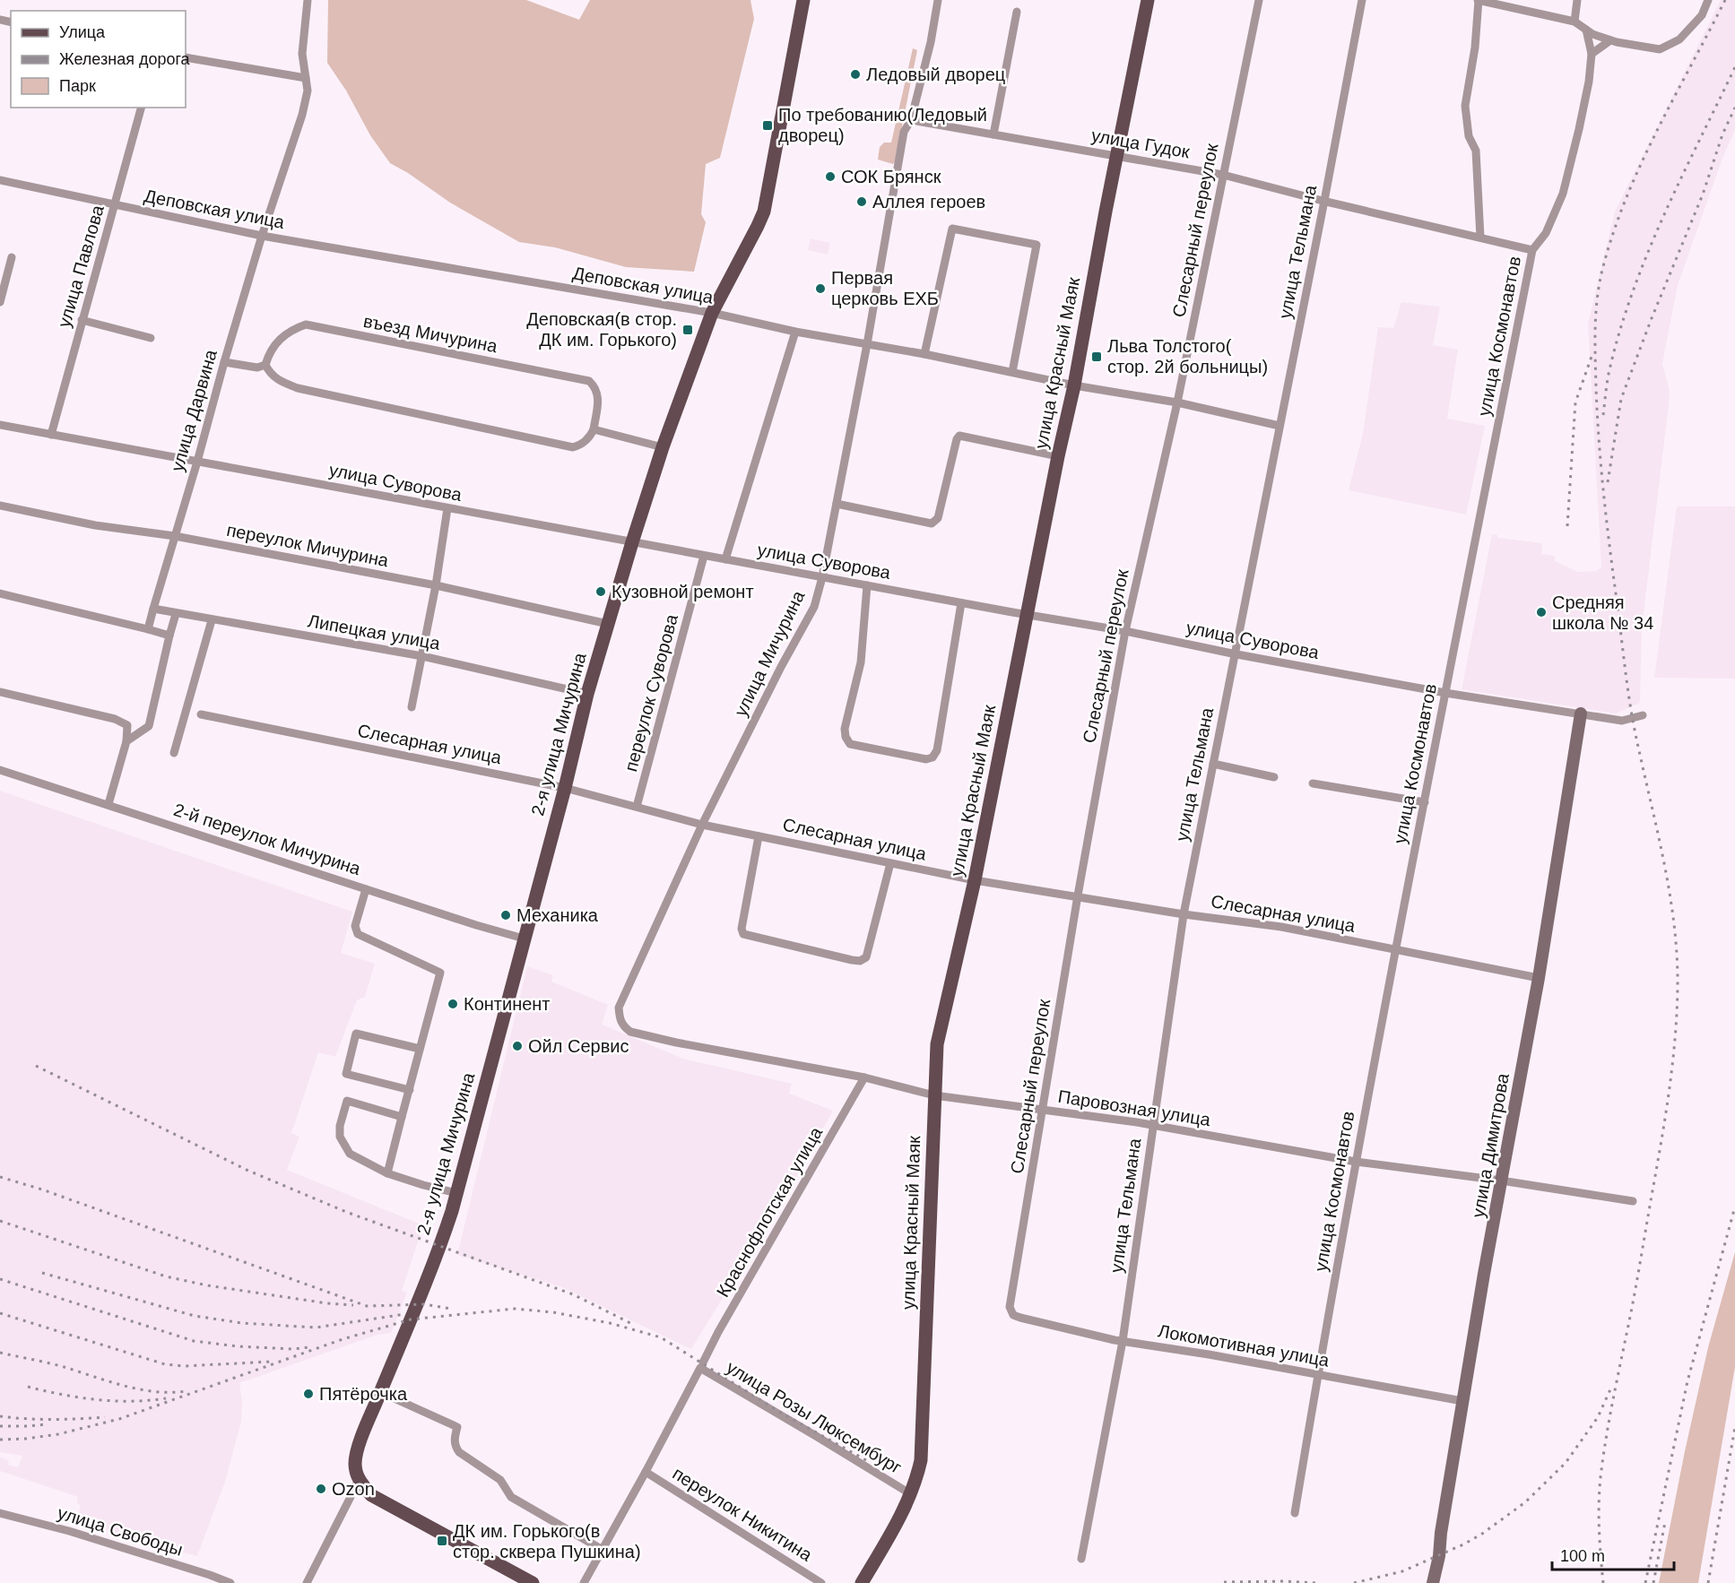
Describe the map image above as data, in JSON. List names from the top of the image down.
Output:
{
  "streets": {
    "main road": ["улица Красный Маяк", "2-я улица Мичурина"],
    "street": [
      "улица Гудок",
      "Деповская улица",
      "Слесарный переулок",
      "улица Тельмана",
      "улица Павлова",
      "въезд Мичурина",
      "улица Космонавтов",
      "улица Дарвина",
      "улица Суворова",
      "переулок Мичурина",
      "Липецкая улица",
      "улица Мичурина",
      "переулок Суворова",
      "Слесарная улица",
      "2-й переулок Мичурина",
      "Паровозная улица",
      "улица Димитрова",
      "Краснофлотская улица",
      "Локомотивная улица",
      "улица Розы Люксембург",
      "переулок Никитина",
      "улица Свободы"
    ]
  },
  "crossings": [
    ["улица Гудок", "Слесарный переулок"],
    ["улица Гудок", "улица Тельмана"],
    ["улица Гудок", "улица Космонавтов"],
    ["улица Гудок", "улица Красный Маяк"],
    ["улица Гудок", "улица Мичурина"],
    ["Деповская улица", "Слесарный переулок"],
    ["Деповская улица", "улица Тельмана"],
    ["Деповская улица", "улица Павлова"],
    ["Деповская улица", "улица Красный Маяк"],
    ["Деповская улица", "улица Дарвина"],
    ["Деповская улица", "улица Мичурина"],
    ["Деповская улица", "2-я улица Мичурина"],
    ["Слесарный переулок", "улица Суворова"],
    ["Слесарный переулок", "Слесарная улица"],
    ["Слесарный переулок", "Паровозная улица"],
    ["Слесарный переулок", "Локомотивная улица"],
    ["улица Тельмана", "улица Суворова"],
    ["улица Тельмана", "Слесарная улица"],
    ["улица Тельмана", "Паровозная улица"],
    ["улица Тельмана", "Локомотивная улица"],
    ["улица Павлова", "улица Суворова"],
    ["улица Космонавтов", "улица Суворова"],
    ["улица Космонавтов", "Слесарная улица"],
    ["улица Космонавтов", "Паровозная улица"],
    ["улица Космонавтов", "Локомотивная улица"],
    ["улица Красный Маяк", "улица Суворова"],
    ["улица Красный Маяк", "Слесарная улица"],
    ["улица Красный Маяк", "Паровозная улица"],
    ["улица Красный Маяк", "улица Розы Люксембург"],
    ["улица Дарвина", "улица Суворова"],
    ["улица Дарвина", "переулок Мичурина"],
    ["улица Дарвина", "Липецкая улица"],
    ["улица Суворова", "улица Мичурина"],
    ["улица Суворова", "переулок Суворова"],
    ["улица Суворова", "2-я улица Мичурина"],
    ["улица Суворова", "улица Димитрова"],
    ["переулок Мичурина", "2-я улица Мичурина"],
    ["Липецкая улица", "2-я улица Мичурина"],
    ["улица Мичурина", "Слесарная улица"],
    ["улица Мичурина", "Паровозная улица"],
    ["переулок Суворова", "Слесарная улица"],
    ["2-я улица Мичурина", "Слесарная улица"],
    ["2-я улица Мичурина", "2-й переулок Мичурина"],
    ["Слесарная улица", "улица Димитрова"],
    ["Паровозная улица", "улица Димитрова"],
    ["Паровозная улица", "Краснофлотская улица"],
    ["улица Димитрова", "Локомотивная улица"],
    ["Краснофлотская улица", "улица Розы Люксембург"],
    ["Краснофлотская улица", "переулок Никитина"]
  ],
  "places": {
    "other": [
      "Ледовый дворец",
      "СОК Брянск",
      "Аллея героев",
      "Первая церковь ЕХБ",
      "Кузовной ремонт",
      "Средняя школа № 34",
      "Механика",
      "Континент",
      "Ойл Сервис",
      "Пятёрочка",
      "Ozon"
    ],
    "transit": [
      "По требованию(Ледовый дворец)",
      "Деповская(в стор. ДК им. Горького)",
      "Льва Толстого( стор. 2й больницы)",
      "ДК им. Горького(в стор. сквера Пушкина)"
    ]
  },
  "legend": ["Улица", "Железная дорога", "Парк"],
  "scale_bar": "100 m"
}
